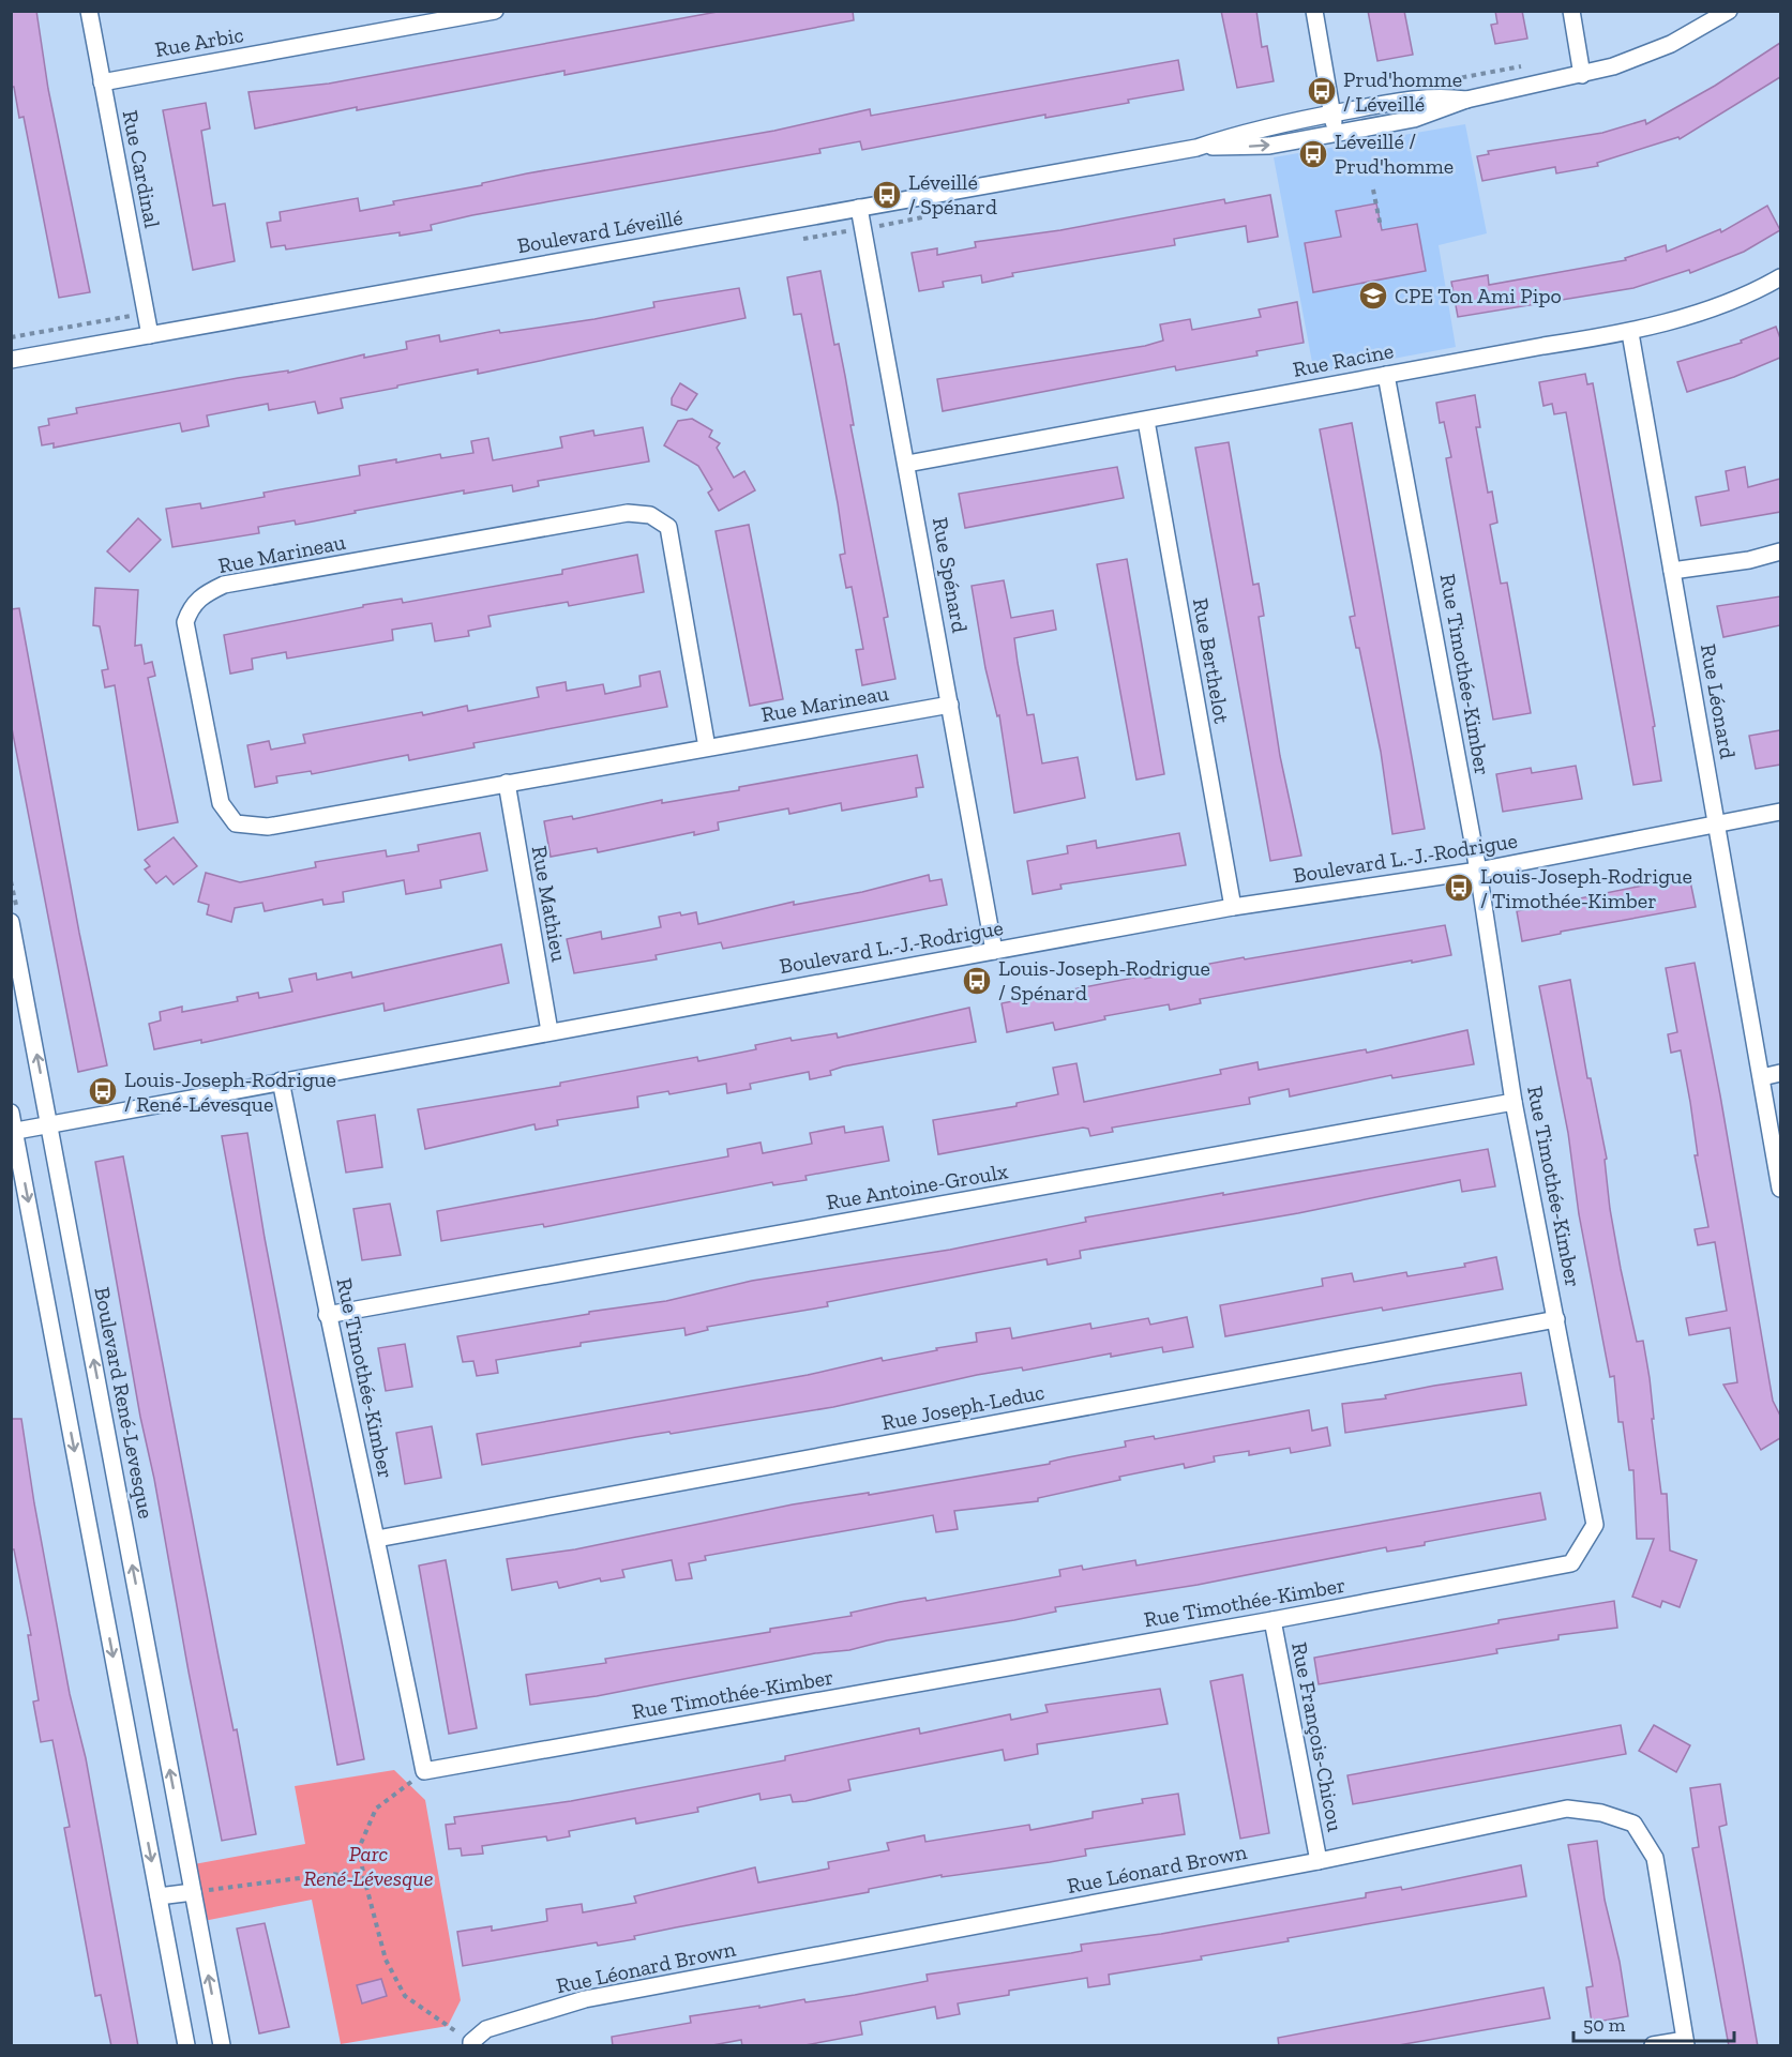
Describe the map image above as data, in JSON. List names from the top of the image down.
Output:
{
  "streets": {
    "street": [
      "Rue Arbic",
      "Rue Cardinal",
      "Boulevard Léveillé",
      "Rue Racine",
      "Rue Marineau",
      "Rue Spénard",
      "Rue Berthelot",
      "Rue Timothée-Kimber",
      "Rue Léonard",
      "Boulevard L.-J.-Rodrigue",
      "Rue Mathieu",
      "Rue Antoine-Groulx",
      "Boulevard René-Levesque",
      "Rue Joseph-Leduc",
      "Rue François-Chicou",
      "Rue Léonard Brown"
    ]
  },
  "crossings": [
    ["Rue Arbic", "Rue Cardinal"],
    ["Rue Cardinal", "Boulevard Léveillé"],
    ["Boulevard Léveillé", "Rue Spénard"],
    ["Rue Racine", "Rue Spénard"],
    ["Rue Racine", "Rue Berthelot"],
    ["Rue Racine", "Rue Timothée-Kimber"],
    ["Rue Racine", "Rue Léonard"],
    ["Rue Marineau", "Rue Spénard"],
    ["Rue Marineau", "Rue Mathieu"],
    ["Rue Spénard", "Boulevard L.-J.-Rodrigue"],
    ["Rue Berthelot", "Boulevard L.-J.-Rodrigue"],
    ["Rue Timothée-Kimber", "Boulevard L.-J.-Rodrigue"],
    ["Rue Timothée-Kimber", "Rue Antoine-Groulx"],
    ["Rue Timothée-Kimber", "Rue Joseph-Leduc"],
    ["Rue Timothée-Kimber", "Rue François-Chicou"],
    ["Rue Léonard", "Boulevard L.-J.-Rodrigue"],
    ["Boulevard L.-J.-Rodrigue", "Rue Mathieu"],
    ["Boulevard L.-J.-Rodrigue", "Boulevard René-Levesque"],
    ["Rue François-Chicou", "Rue Léonard Brown"]
  ],
  "parks": ["Parc René-Lévesque"],
  "places": {
    "bus stop": [
      "Prud'homme / Léveillé",
      "Léveillé / Prud'homme",
      "Léveillé / Spénard",
      "Louis-Joseph-Rodrigue / Timothée-Kimber",
      "Louis-Joseph-Rodrigue / Spénard",
      "Louis-Joseph-Rodrigue / René-Lévesque"
    ],
    "school or university": ["CPE Ton Ami Pipo"]
  },
  "scale_bar": "50 m"
}
